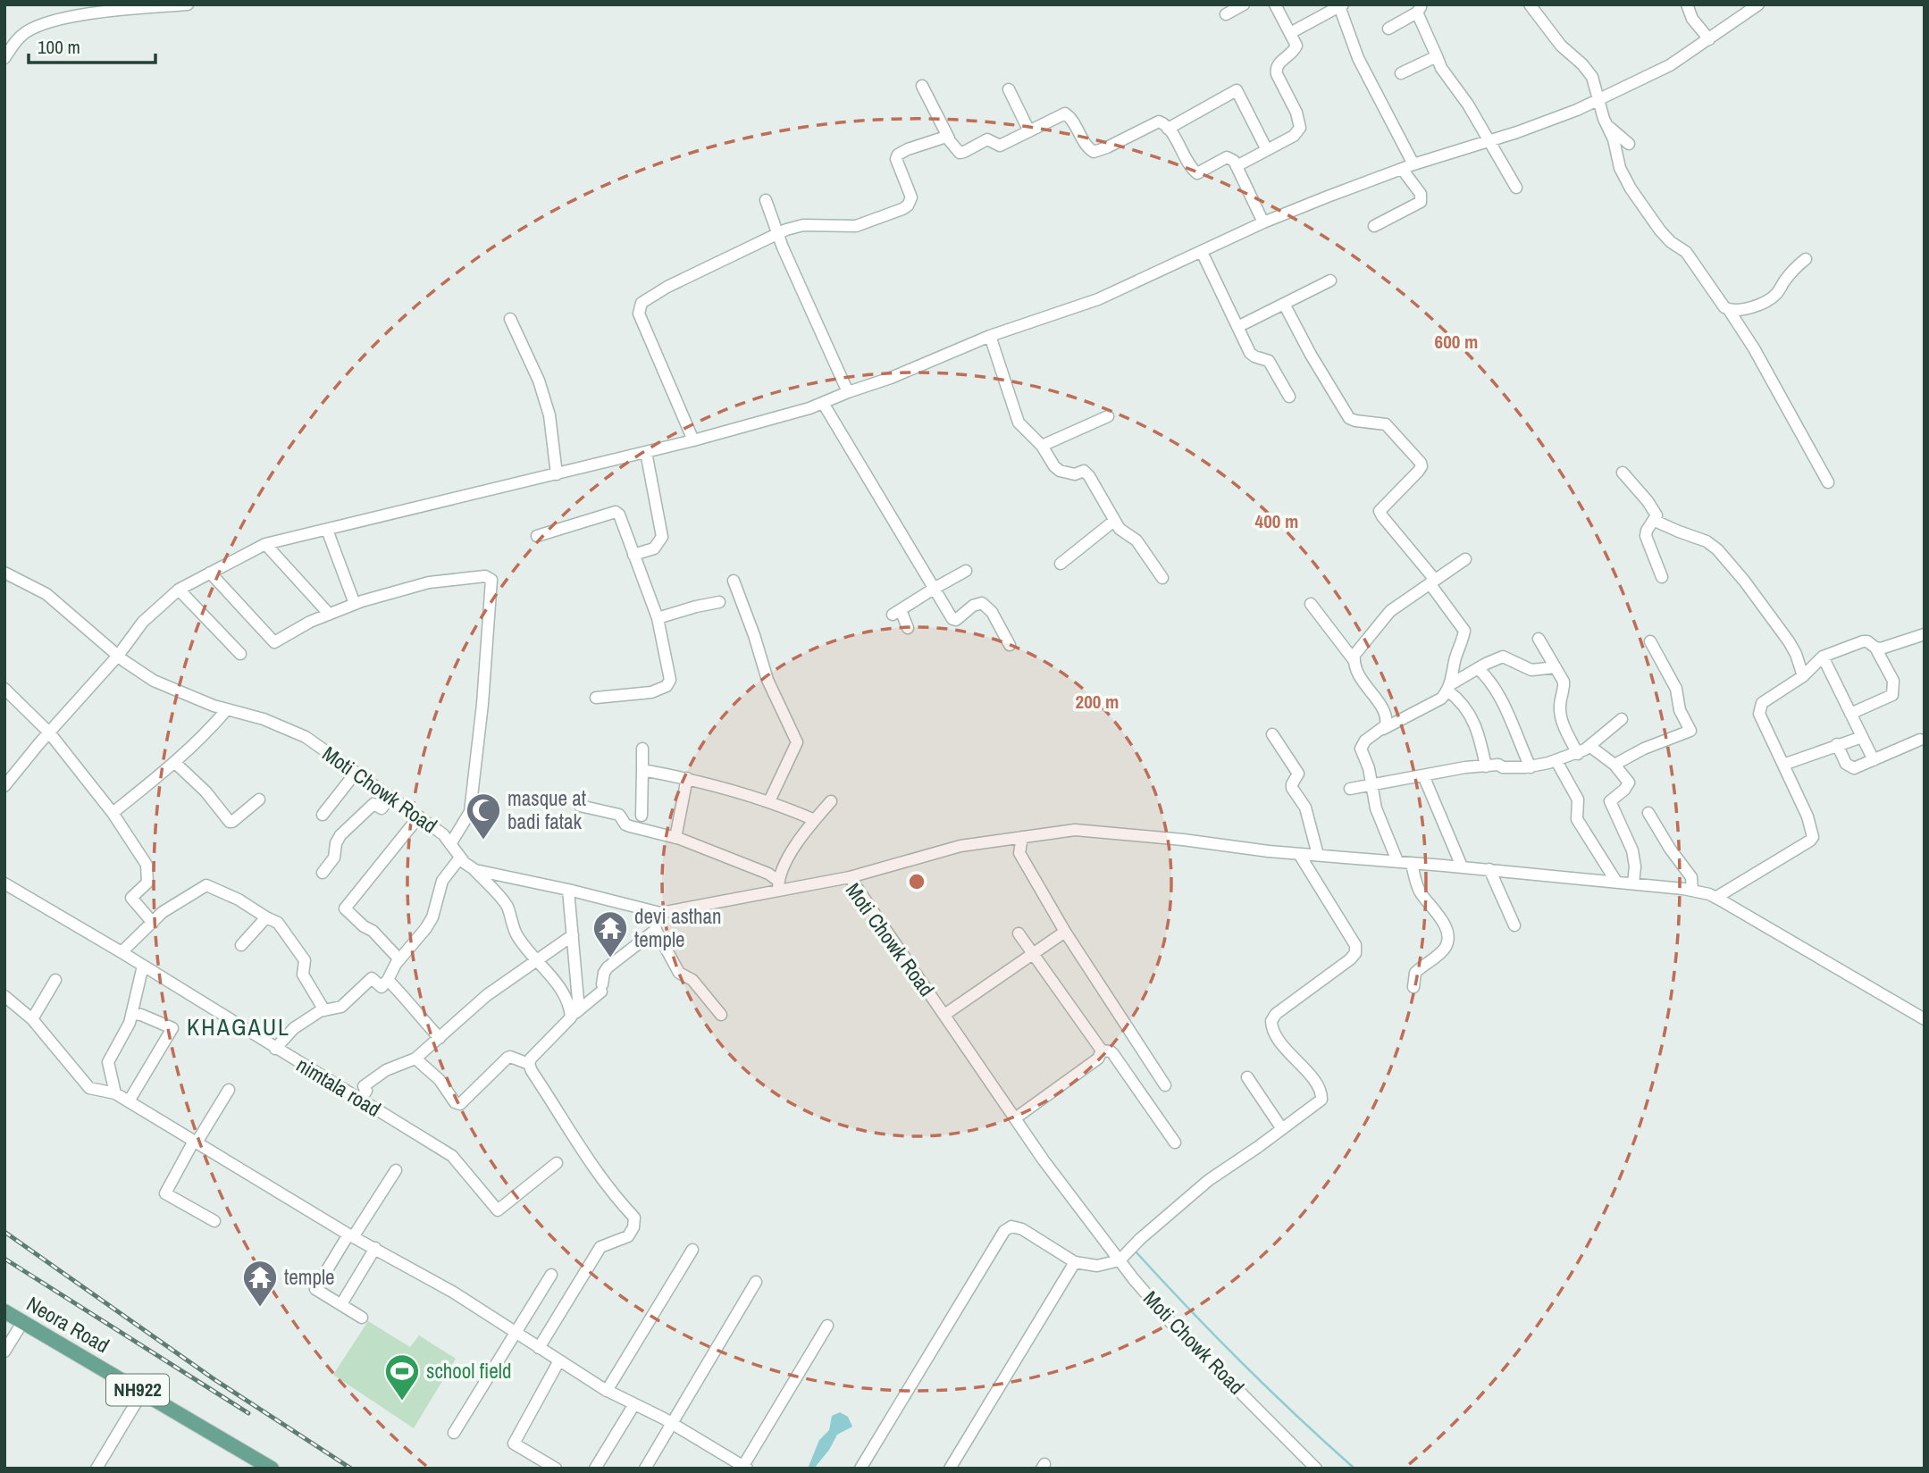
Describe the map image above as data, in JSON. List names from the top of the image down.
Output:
{
  "streets": {
    "main road": ["Neora Road", "NH922"],
    "street": ["Moti Chowk Road", "nimtala road"]
  },
  "districts": ["KHAGAUL"],
  "places": {
    "mosque": ["masque at badi fatak"],
    "temple": ["devi asthan temple", "temple"],
    "sports": ["school field"]
  },
  "scale_bar": "100 m",
  "rings": ["600 m", "400 m", "200 m"]
}
